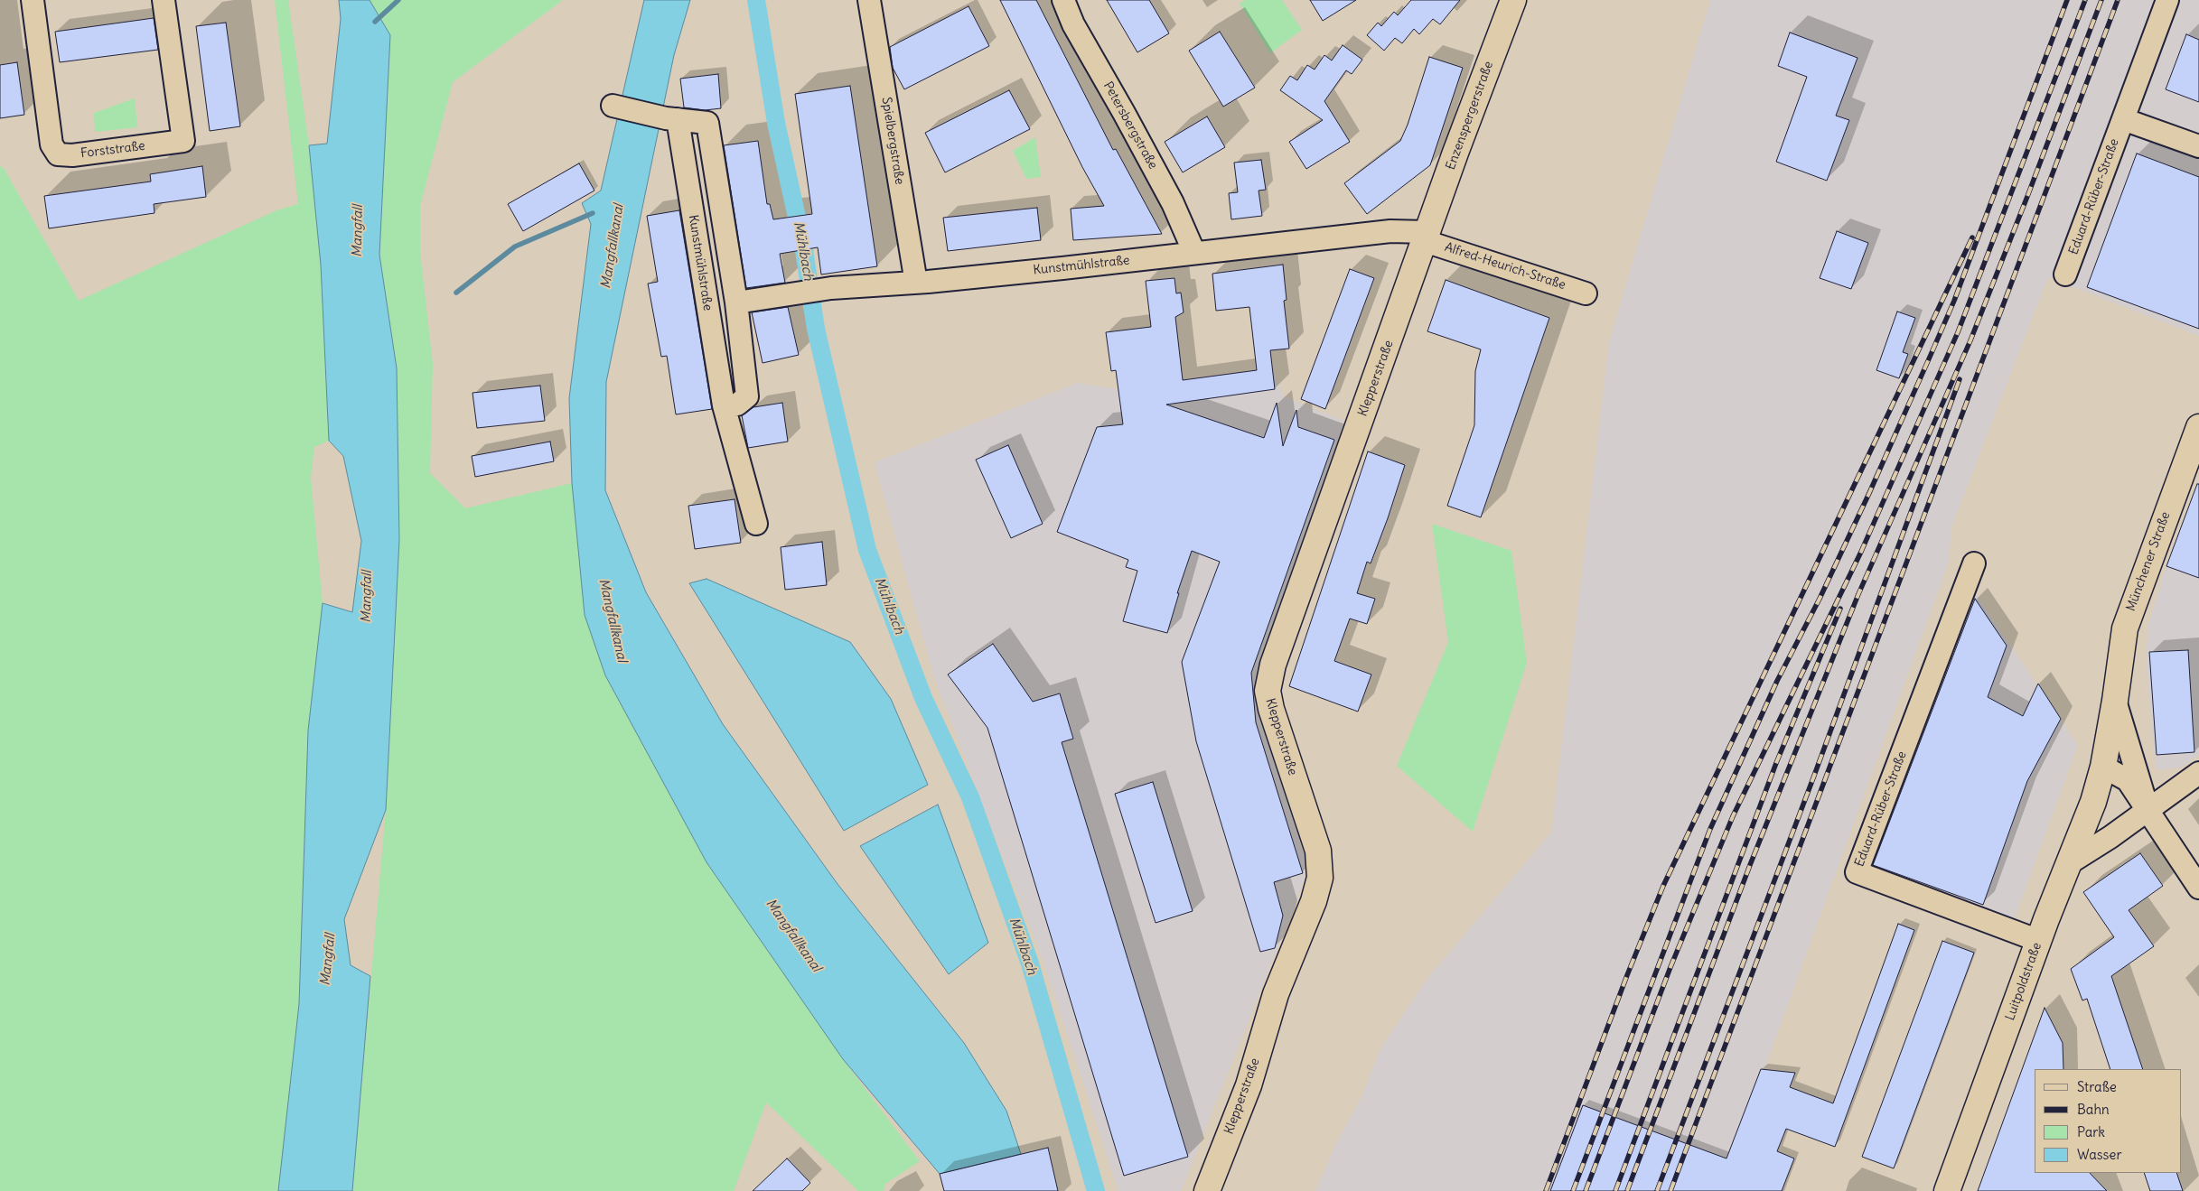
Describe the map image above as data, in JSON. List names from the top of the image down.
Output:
{
  "streets": {
    "street": [
      "Enzenspergerstraße",
      "Petersbergstraße",
      "Spielbergstraße",
      "Forststraße",
      "Eduard-Rüber-Straße",
      "Kunstmühlstraße",
      "Alfred-Heurich-Straße",
      "Klepperstraße",
      "Münchener Straße",
      "Luitpoldstraße"
    ]
  },
  "crossings": [
    ["Enzenspergerstraße", "Kunstmühlstraße"],
    ["Enzenspergerstraße", "Alfred-Heurich-Straße"],
    ["Enzenspergerstraße", "Klepperstraße"],
    ["Petersbergstraße", "Kunstmühlstraße"],
    ["Spielbergstraße", "Kunstmühlstraße"],
    ["Eduard-Rüber-Straße", "Luitpoldstraße"],
    ["Kunstmühlstraße", "Alfred-Heurich-Straße"],
    ["Kunstmühlstraße", "Klepperstraße"],
    ["Alfred-Heurich-Straße", "Klepperstraße"],
    ["Münchener Straße", "Luitpoldstraße"]
  ],
  "water": ["Mangfall", "Mangfallkanal", "Mühlbach"],
  "legend": [
    "Straße",
    "Bahn",
    "Park",
    "Wasser"
  ]
}
